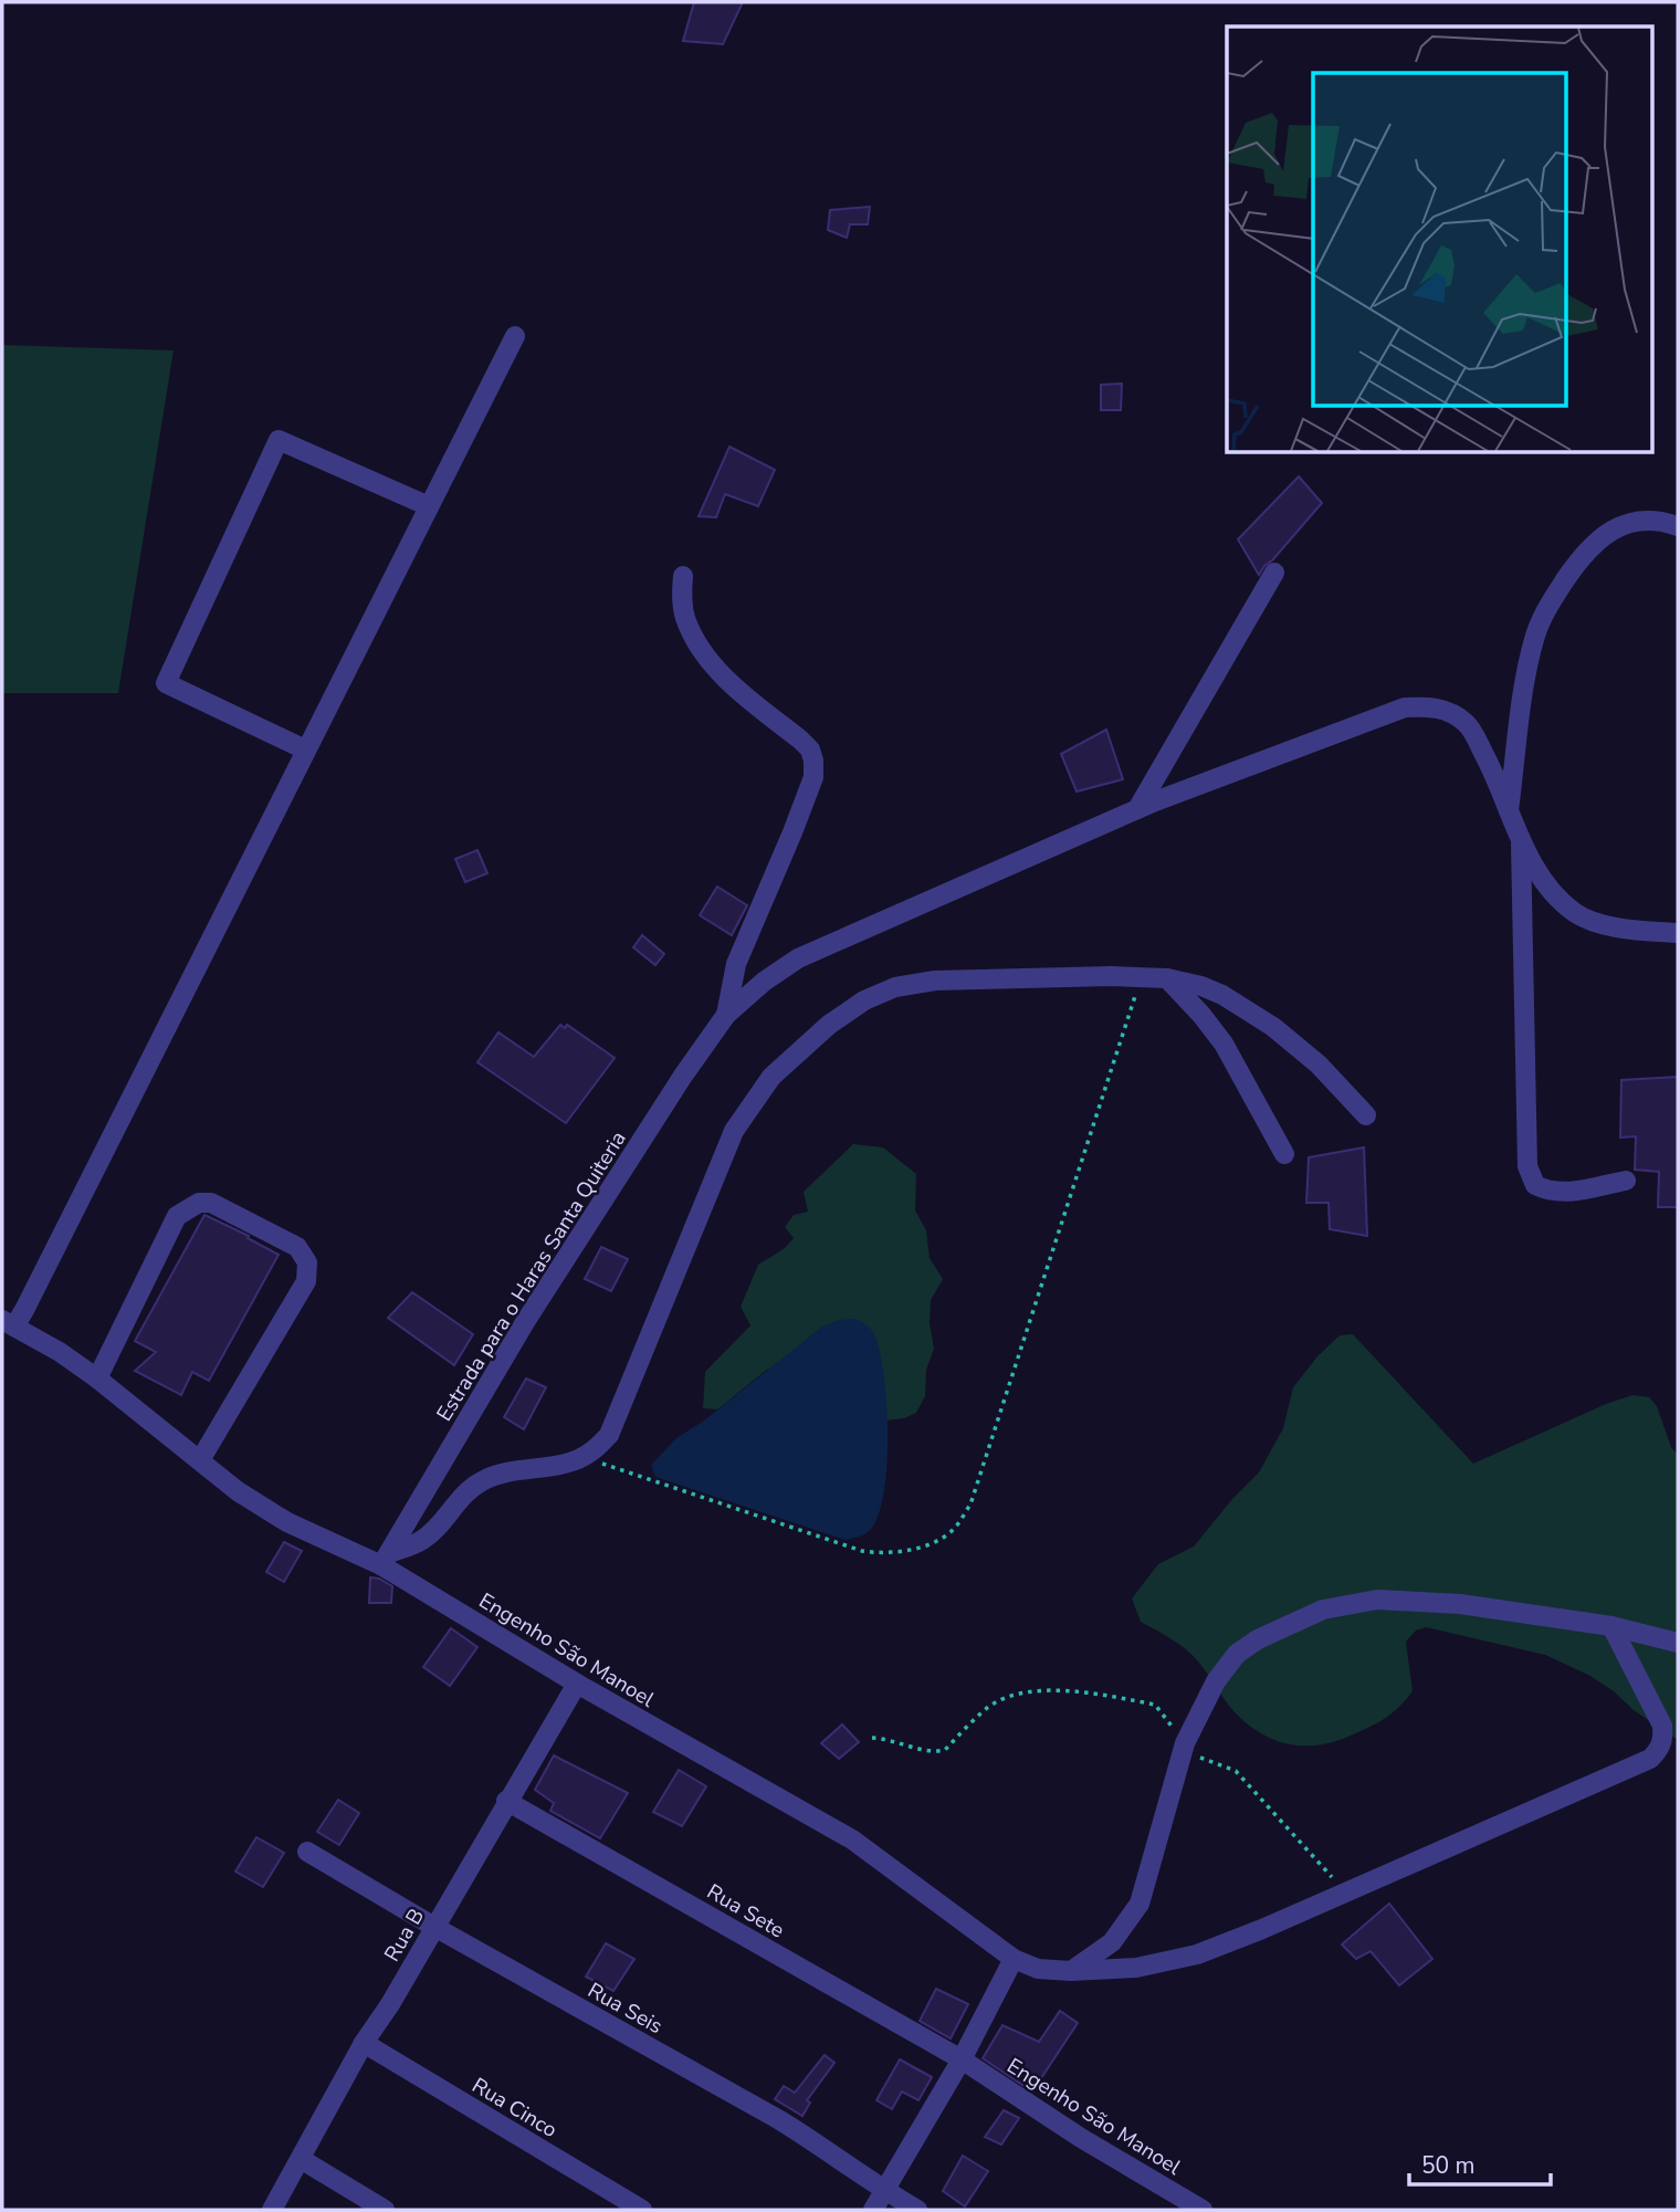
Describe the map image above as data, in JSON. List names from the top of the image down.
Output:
{
  "streets": {
    "street": [
      "Estrada para o Haras Santa Quiteria",
      "Engenho São Manoel",
      "Rua Sete",
      "Rua B",
      "Rua Seis",
      "Rua Cinco"
    ]
  },
  "crossings": [
    ["Estrada para o Haras Santa Quiteria", "Engenho São Manoel"],
    ["Engenho São Manoel", "Rua Sete"],
    ["Engenho São Manoel", "Rua B"],
    ["Rua Sete", "Rua B"],
    ["Rua B", "Rua Seis"],
    ["Rua B", "Rua Cinco"]
  ],
  "scale_bar": "50 m"
}
